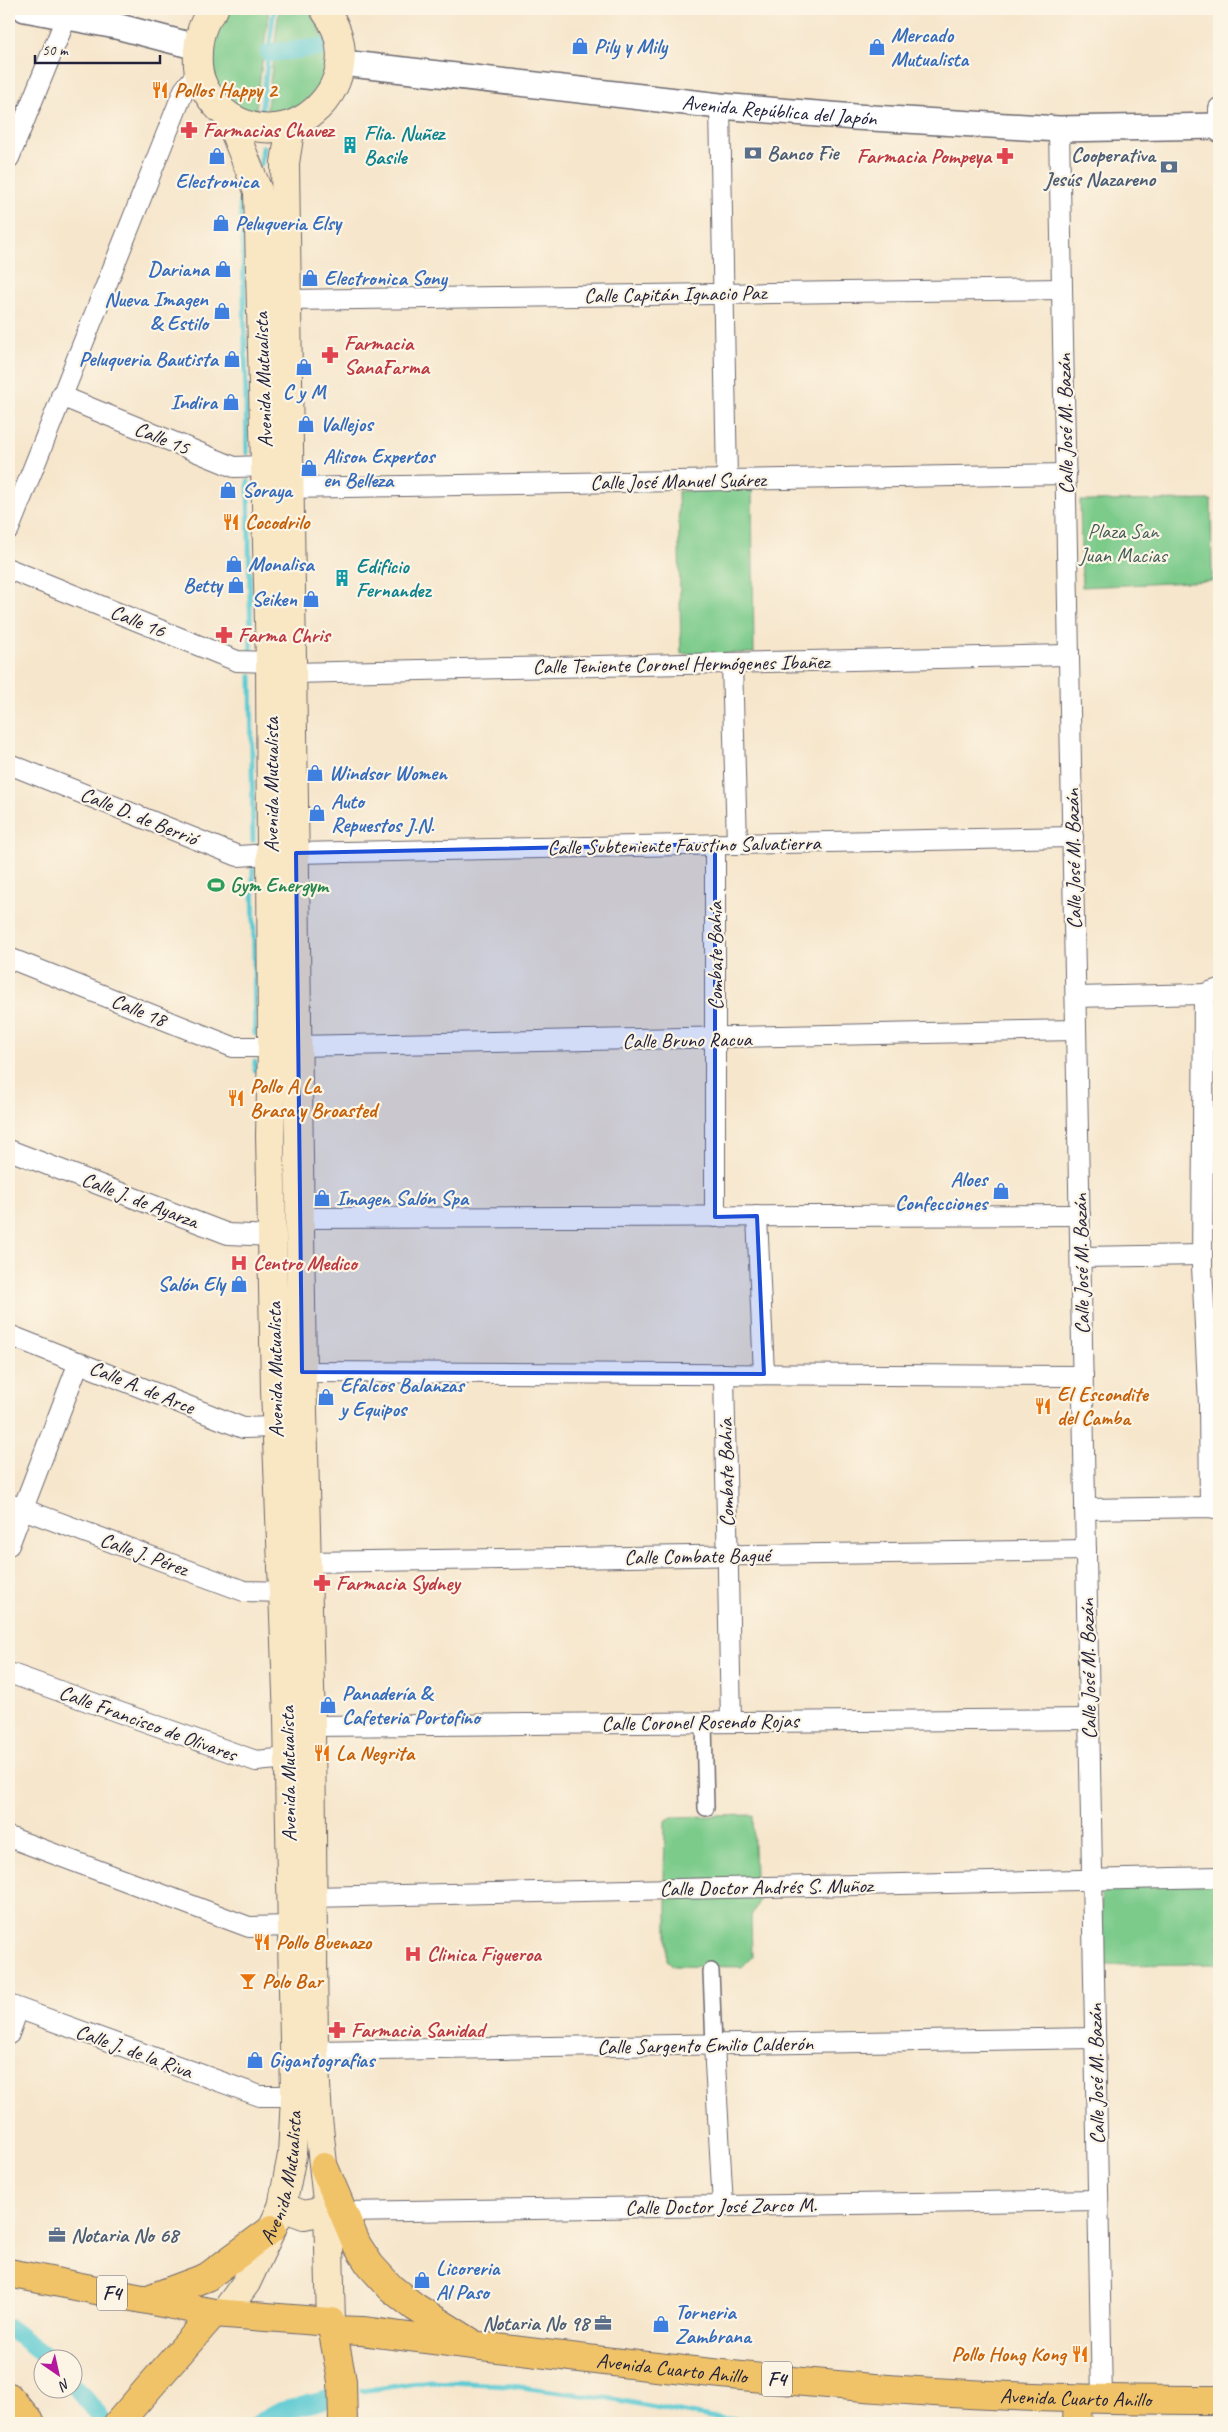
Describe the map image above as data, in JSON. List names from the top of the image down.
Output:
{
  "streets": {
    "highway": ["F4", "Avenida Cuarto Anillo"],
    "main road": ["Avenida Mutualista"],
    "street": [
      "Avenida República del Japón",
      "Calle Capitán Ignacio Paz",
      "Calle José M. Bazán",
      "Calle 15",
      "Calle José Manuel Suárez",
      "Calle 16",
      "Calle Teniente Coronel Hermógenes Ibañez",
      "Calle D. de Berrió",
      "Calle Subteniente Faustino Salvatierra",
      "Combate Bahía",
      "Calle 18",
      "Calle Bruno Racua",
      "Calle J. de Ayarza",
      "Calle A. de Arce",
      "Calle J. Pérez",
      "Calle Combate Bagué",
      "Calle Coronel Rosendo Rojas",
      "Calle Francisco de Olivares",
      "Calle Doctor Andrés S. Muñoz",
      "Calle Sargento Emilio Calderón",
      "Calle J. de la Riva",
      "Calle Doctor José Zarco M."
    ]
  },
  "crossings": [
    ["Avenida República del Japón", "Calle José M. Bazán"],
    ["Calle Capitán Ignacio Paz", "Avenida Mutualista"],
    ["Calle Capitán Ignacio Paz", "Calle José M. Bazán"],
    ["Avenida Mutualista", "Calle 15"],
    ["Avenida Mutualista", "Calle José Manuel Suárez"],
    ["Avenida Mutualista", "Calle 16"],
    ["Avenida Mutualista", "Calle Teniente Coronel Hermógenes Ibañez"],
    ["Avenida Mutualista", "Calle D. de Berrió"],
    ["Avenida Mutualista", "Calle Subteniente Faustino Salvatierra"],
    ["Avenida Mutualista", "Calle 18"],
    ["Avenida Mutualista", "Calle Bruno Racua"],
    ["Avenida Mutualista", "Calle J. de Ayarza"],
    ["Avenida Mutualista", "Calle A. de Arce"],
    ["Avenida Mutualista", "Calle J. Pérez"],
    ["Avenida Mutualista", "Calle Combate Bagué"],
    ["Avenida Mutualista", "Calle Coronel Rosendo Rojas"],
    ["Avenida Mutualista", "Calle Francisco de Olivares"],
    ["Avenida Mutualista", "Calle Doctor Andrés S. Muñoz"],
    ["Avenida Mutualista", "Calle Sargento Emilio Calderón"],
    ["Avenida Mutualista", "Calle J. de la Riva"],
    ["Avenida Mutualista", "F4"],
    ["Calle José M. Bazán", "Calle José Manuel Suárez"],
    ["Calle José M. Bazán", "Calle Teniente Coronel Hermógenes Ibañez"],
    ["Calle José M. Bazán", "Calle Subteniente Faustino Salvatierra"],
    ["Calle José M. Bazán", "Calle Bruno Racua"],
    ["Calle José M. Bazán", "Calle Combate Bagué"],
    ["Calle José M. Bazán", "Calle Coronel Rosendo Rojas"],
    ["Calle José M. Bazán", "Calle Doctor Andrés S. Muñoz"],
    ["Calle José M. Bazán", "Calle Sargento Emilio Calderón"],
    ["Calle José M. Bazán", "Calle Doctor José Zarco M."],
    ["Calle José M. Bazán", "Avenida Cuarto Anillo"],
    ["Calle 16", "Calle Teniente Coronel Hermógenes Ibañez"],
    ["Calle D. de Berrió", "Calle Subteniente Faustino Salvatierra"],
    ["Calle Subteniente Faustino Salvatierra", "Combate Bahía"],
    ["Combate Bahía", "Calle Bruno Racua"],
    ["Combate Bahía", "Calle Combate Bagué"],
    ["Combate Bahía", "Calle Coronel Rosendo Rojas"],
    ["Calle 18", "Calle Bruno Racua"],
    ["F4", "Avenida Cuarto Anillo"]
  ],
  "parks": ["Plaza San Juan Macias"],
  "places": {
    "shop": [
      "Pily y Mily",
      "Mercado Mutualista",
      "Electronica",
      "Peluqueria Elsy",
      "Dariana",
      "Electronica Sony",
      "Nueva Imagen & Estilo",
      "Peluqueria Bautista",
      "C y M",
      "Indira",
      "Vallejos",
      "Alison Expertos en Belleza",
      "Soraya",
      "Monalisa",
      "Betty",
      "Seiken",
      "Windsor Women",
      "Auto Repuestos J.N.",
      "Aloes Confecciones",
      "Imagen Salón Spa",
      "Salón Ely",
      "Efalcos Balanzas y Equipos",
      "Panadería & Cafeteria Portofino",
      "Gigantografias",
      "Licoreria Al Paso",
      "Torneria Zambrana"
    ],
    "restaurant": [
      "Pollos Happy 2",
      "Cocodrilo",
      "Pollo A La Brasa y Broasted",
      "El Escondite del Camba",
      "La Negrita",
      "Pollo Buenazo",
      "Pollo Hong Kong"
    ],
    "pharmacy": [
      "Farmacias Chavez",
      "Farmacia Pompeya",
      "Farmacia SanaFarma",
      "Farma Chris",
      "Farmacia Sydney",
      "Farmacia Sanidad"
    ],
    "building": ["Flia. Nuñez Basile", "Edificio Fernandez"],
    "bank": ["Banco Fie", "Cooperativa Jesús Nazareno"],
    "sports": ["Gym Energym"],
    "hospital": ["Centro Medico", "Clinica Figueroa"],
    "bar": ["Polo Bar"],
    "office": ["Notaria No 68", "Notaria No 98"]
  },
  "scale_bar": "50 m",
  "north": "bottom right"
}
